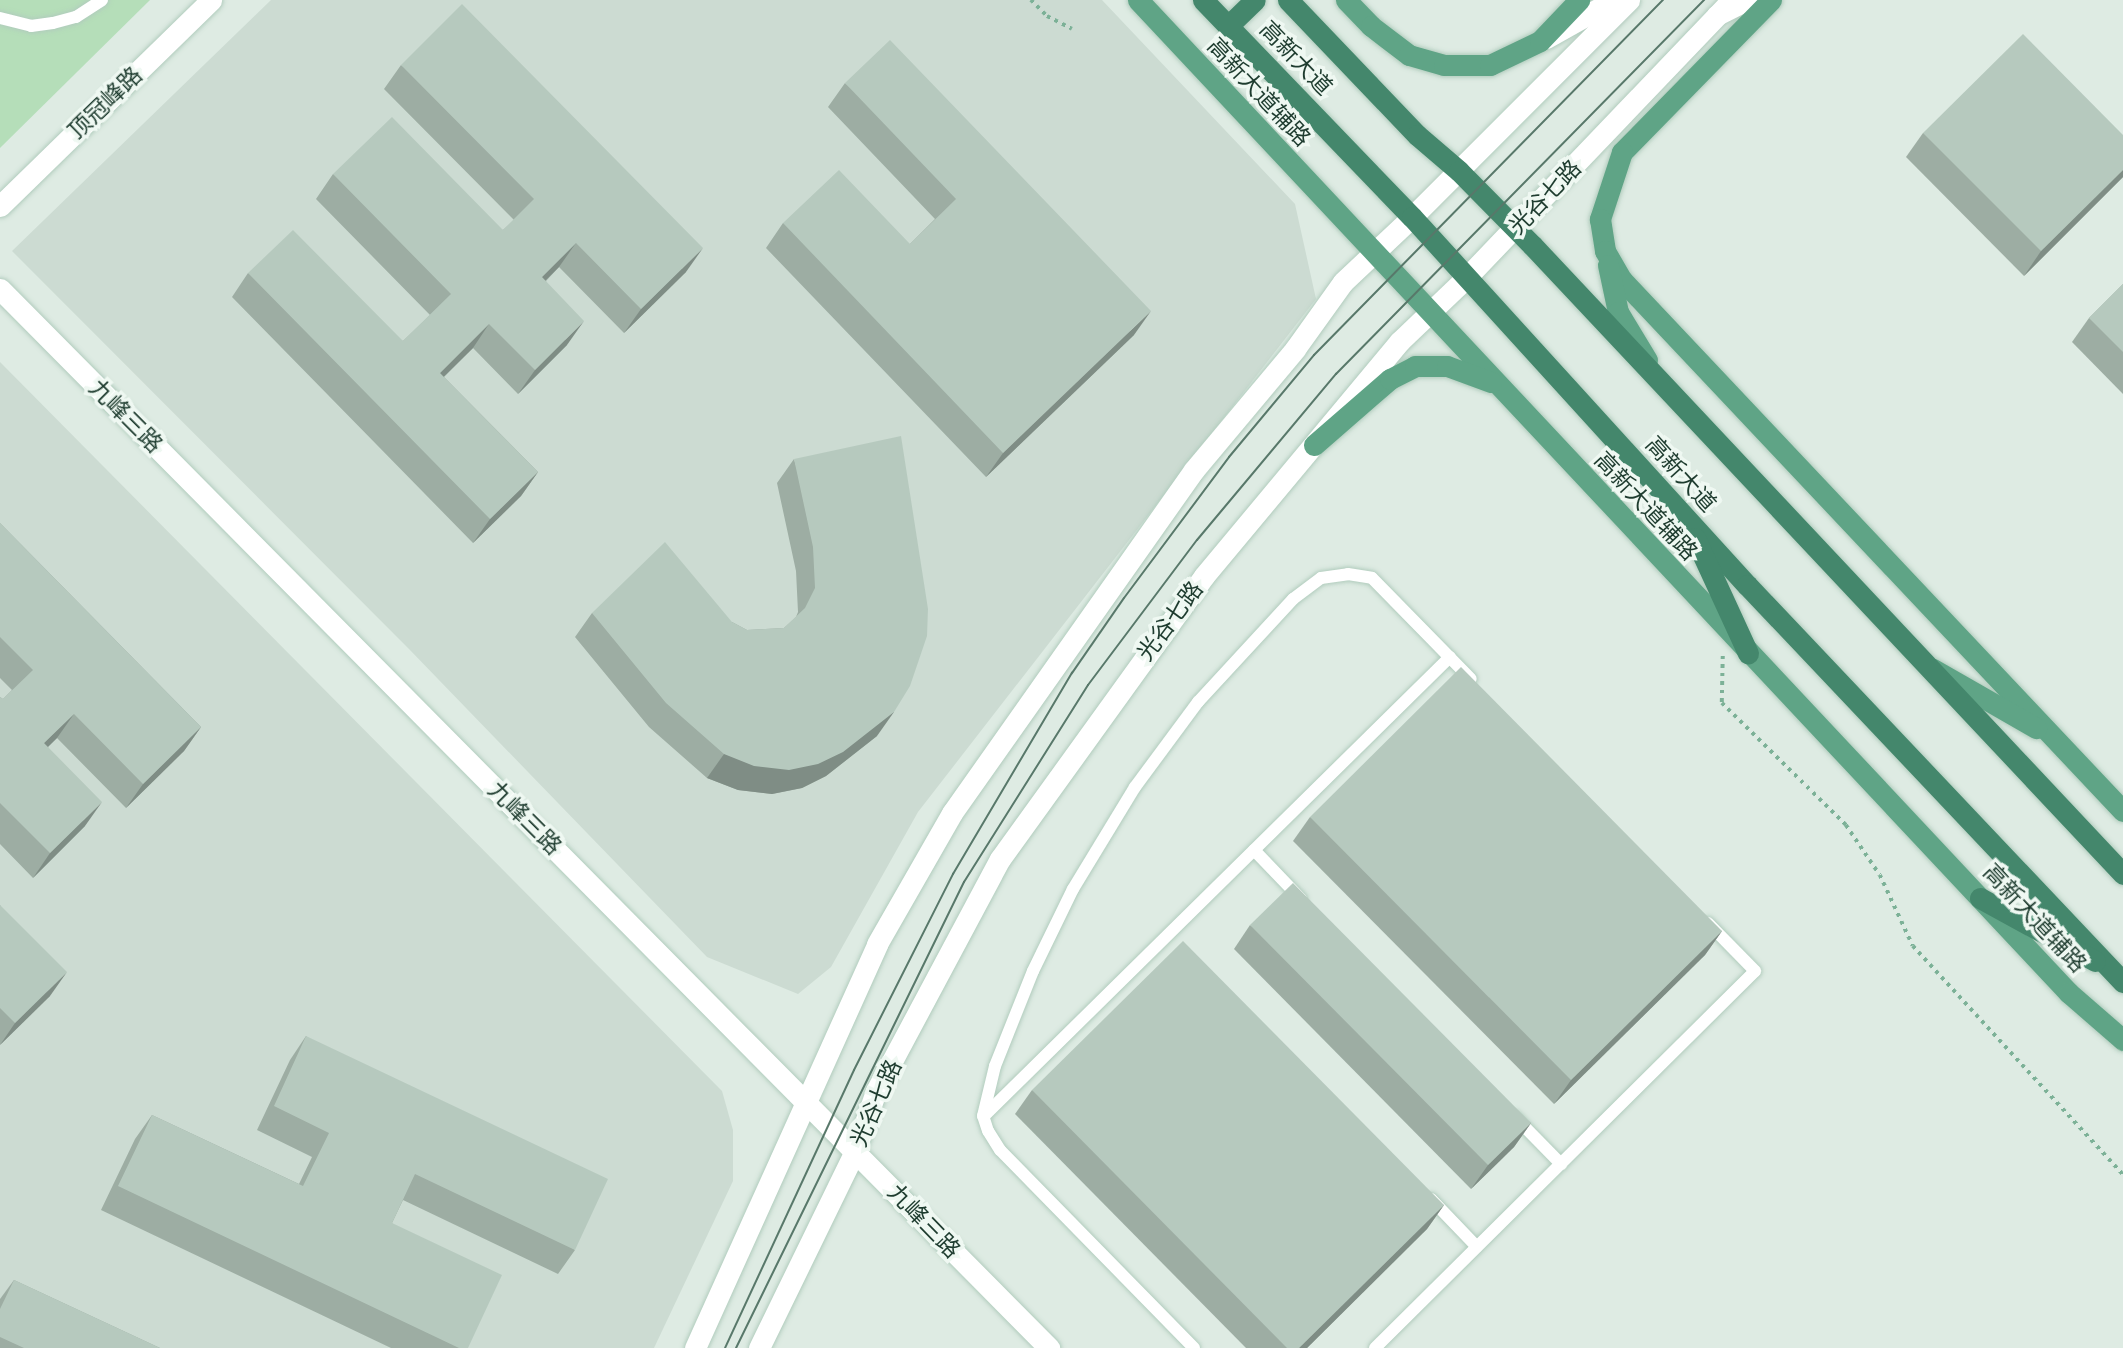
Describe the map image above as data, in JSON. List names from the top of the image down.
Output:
{
  "streets": {
    "highway": ["高新大道"],
    "main road": ["高新大道辅路"],
    "street": ["顶冠峰路", "光谷七路", "九峰三路"]
  },
  "crossings": [
    ["高新大道", "光谷七路"],
    ["高新大道辅路", "光谷七路"],
    ["光谷七路", "九峰三路"]
  ]
}
